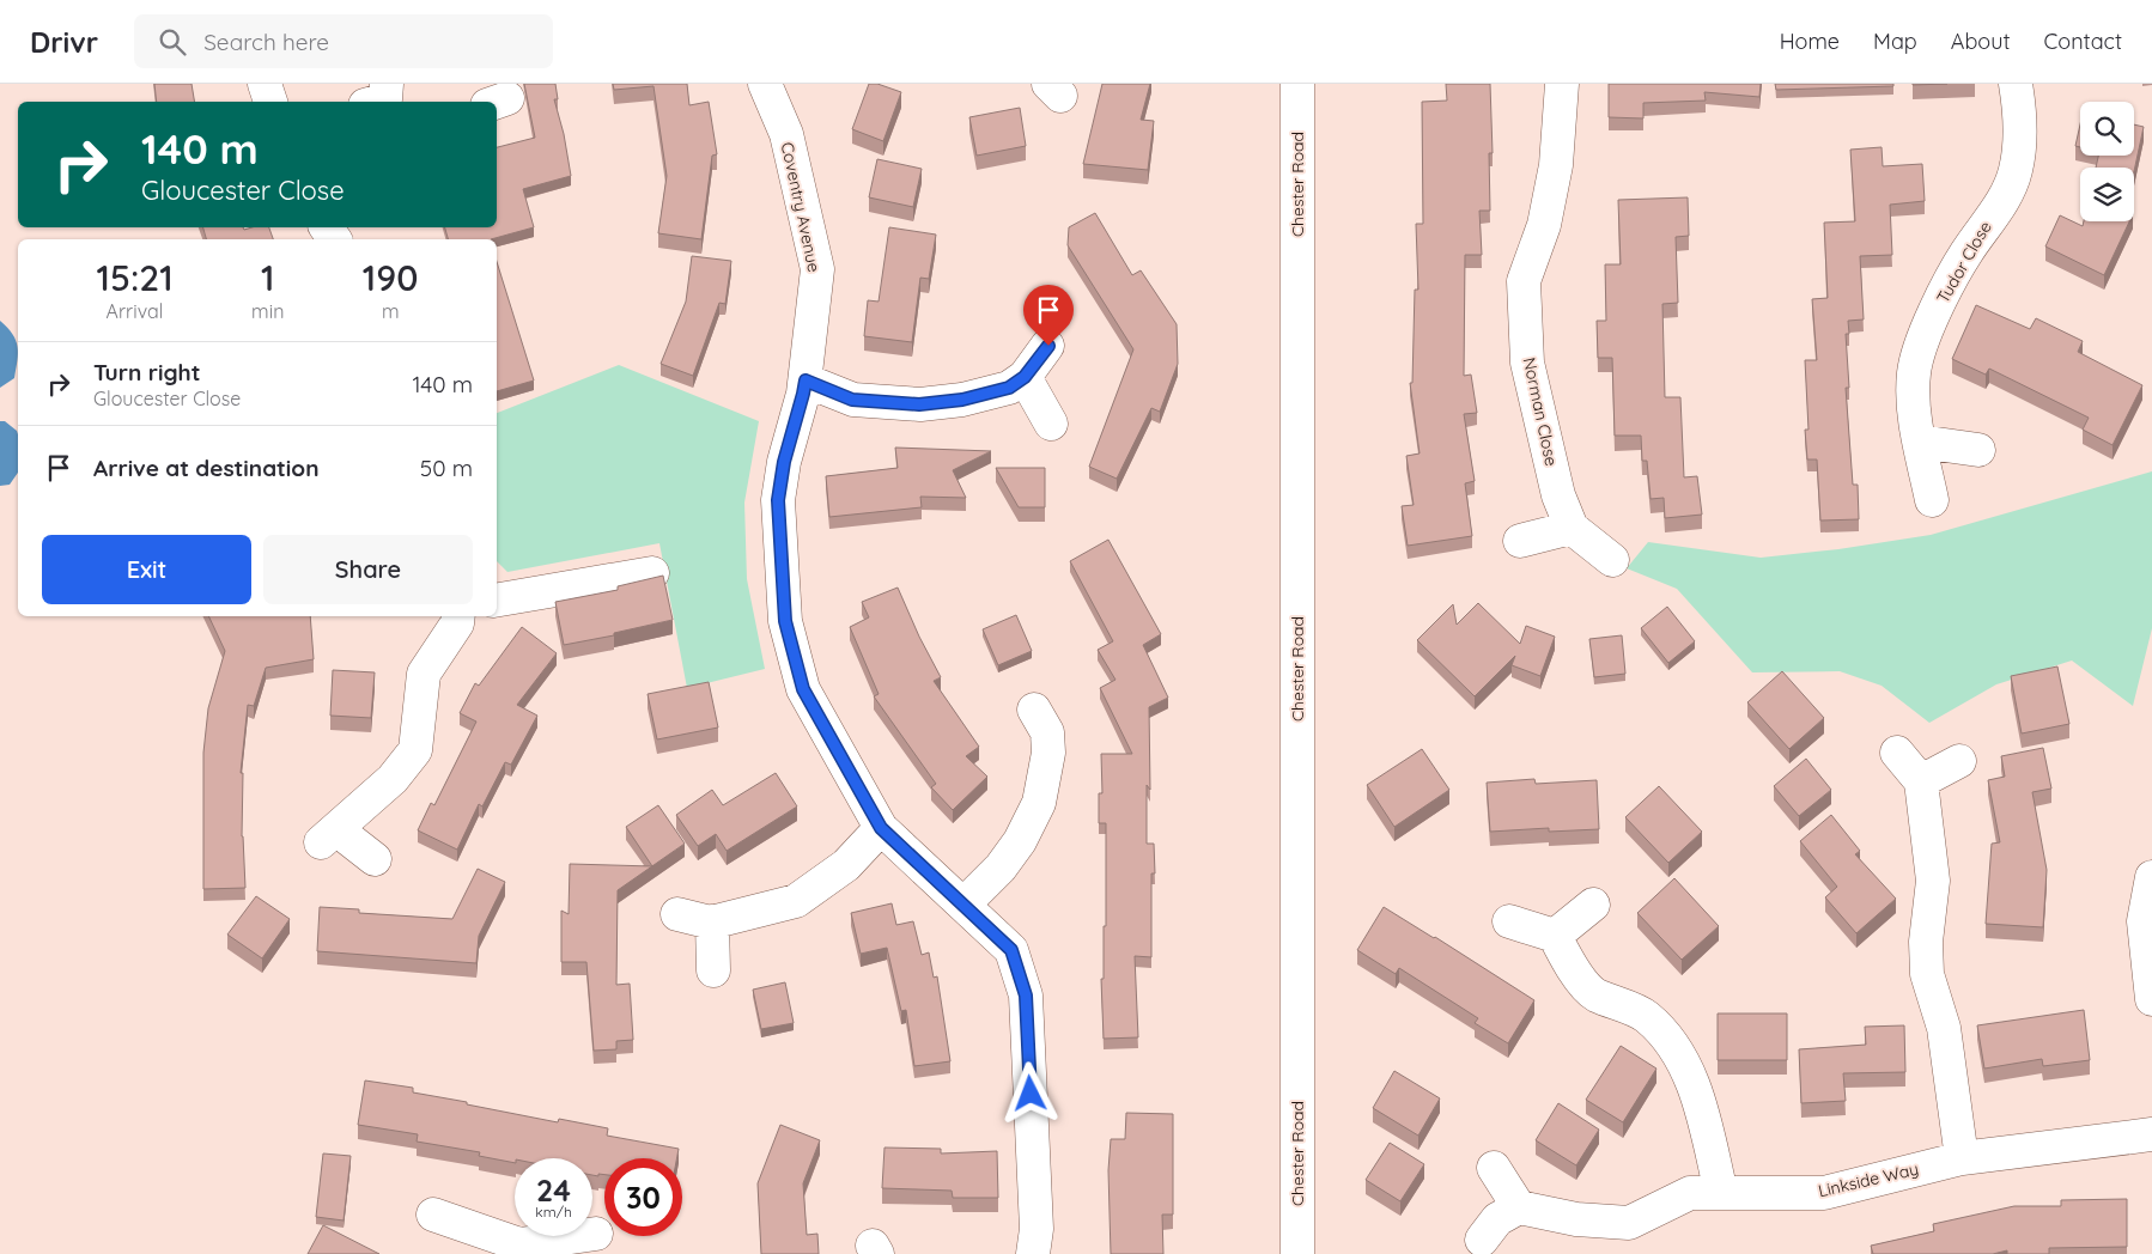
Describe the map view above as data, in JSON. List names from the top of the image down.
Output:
{
  "streets": {
    "street": [
      "Chester Road",
      "Coventry Avenue",
      "Tudor Close",
      "Norman Close",
      "Linkside Way"
    ]
  },
  "page": {
    "header": "Drivr",
    "search": "Search here",
    "nav": [
      "Home",
      "Map",
      "About",
      "Contact"
    ],
    "turn": ["140 m", "Gloucester Close"],
    "eta": [
      "15:21",
      "Arrival",
      "1",
      "min",
      "190",
      "m"
    ],
    "list": [
      {
        "name": "Turn right",
        "note": "Gloucester Close",
        "value": "140 m"
      },
      {
        "name": "Arrive at destination",
        "value": "50 m"
      }
    ],
    "buttons": ["Exit", "Share"],
    "speed": "24 km/h",
    "limit": "30"
  }
}
